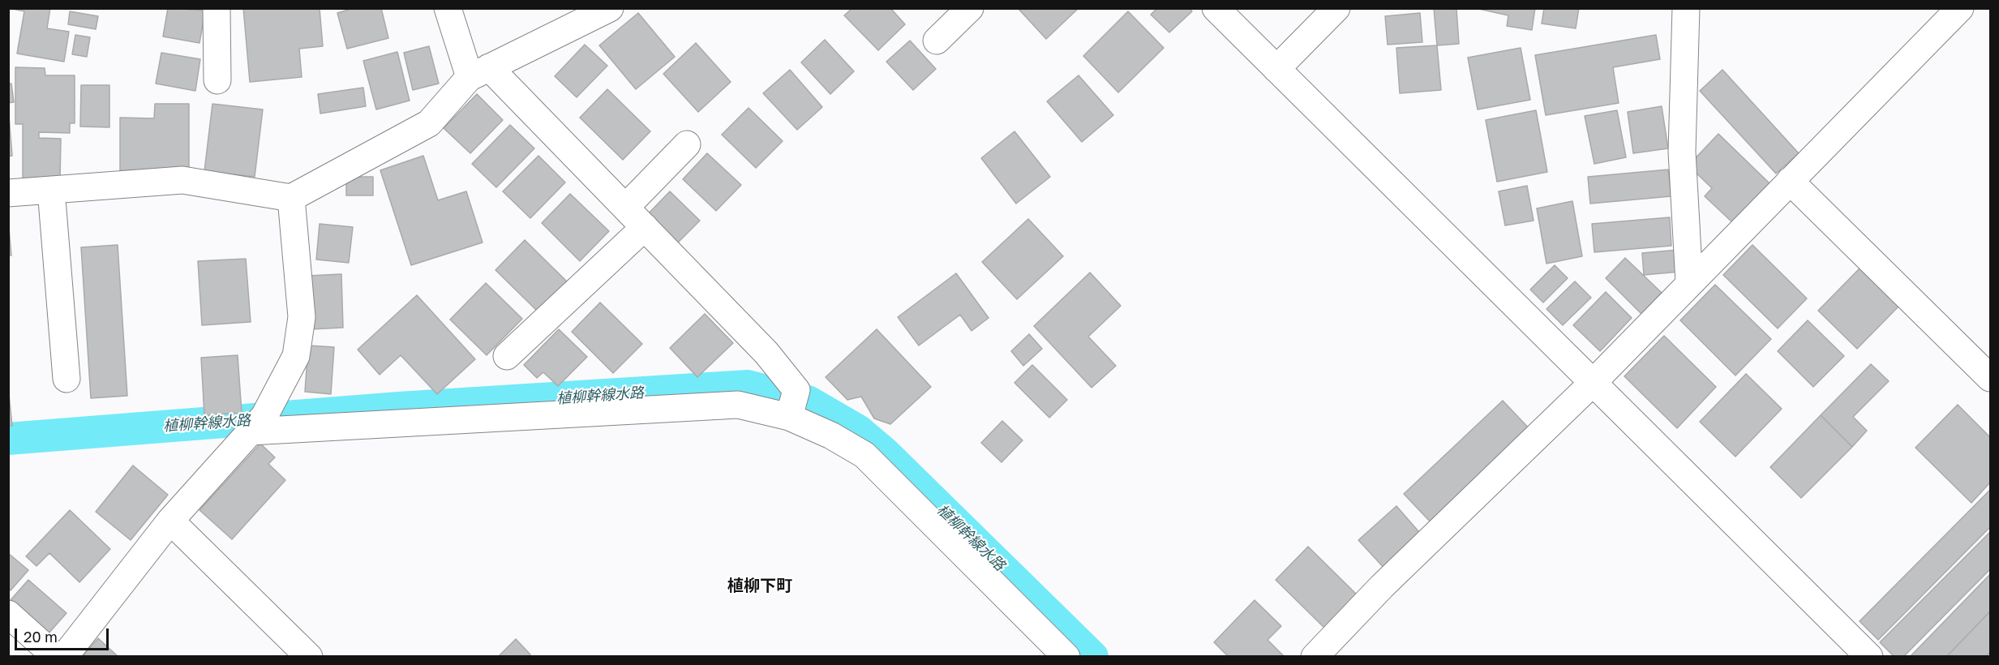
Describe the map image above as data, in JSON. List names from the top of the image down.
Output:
{
  "districts": ["植柳下町"],
  "water": ["植柳幹線水路"],
  "scale_bar": "20 m"
}
